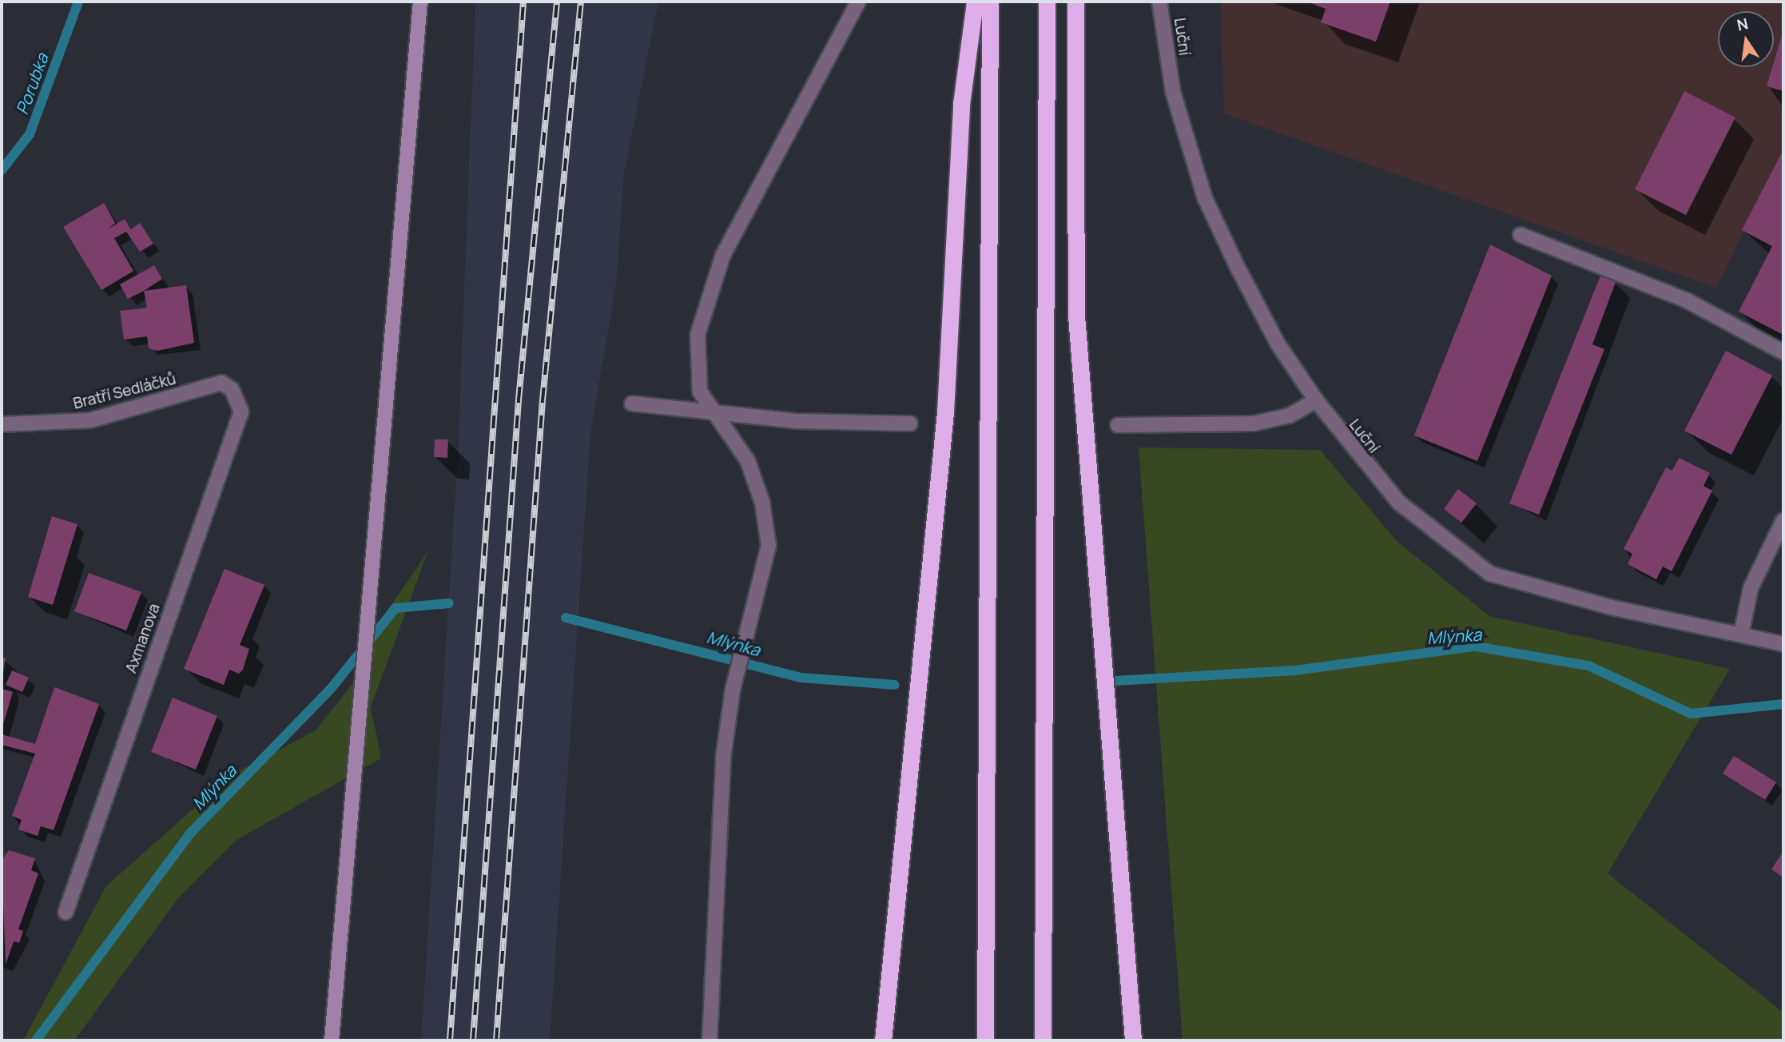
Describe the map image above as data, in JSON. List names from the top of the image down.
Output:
{
  "streets": {
    "street": ["Luční", "Bratří Sedláčků", "Axmanova"]
  },
  "crossings": [
    ["Bratří Sedláčků", "Axmanova"]
  ],
  "water": ["Porubka", "Mlýnka"],
  "north": "top"
}
